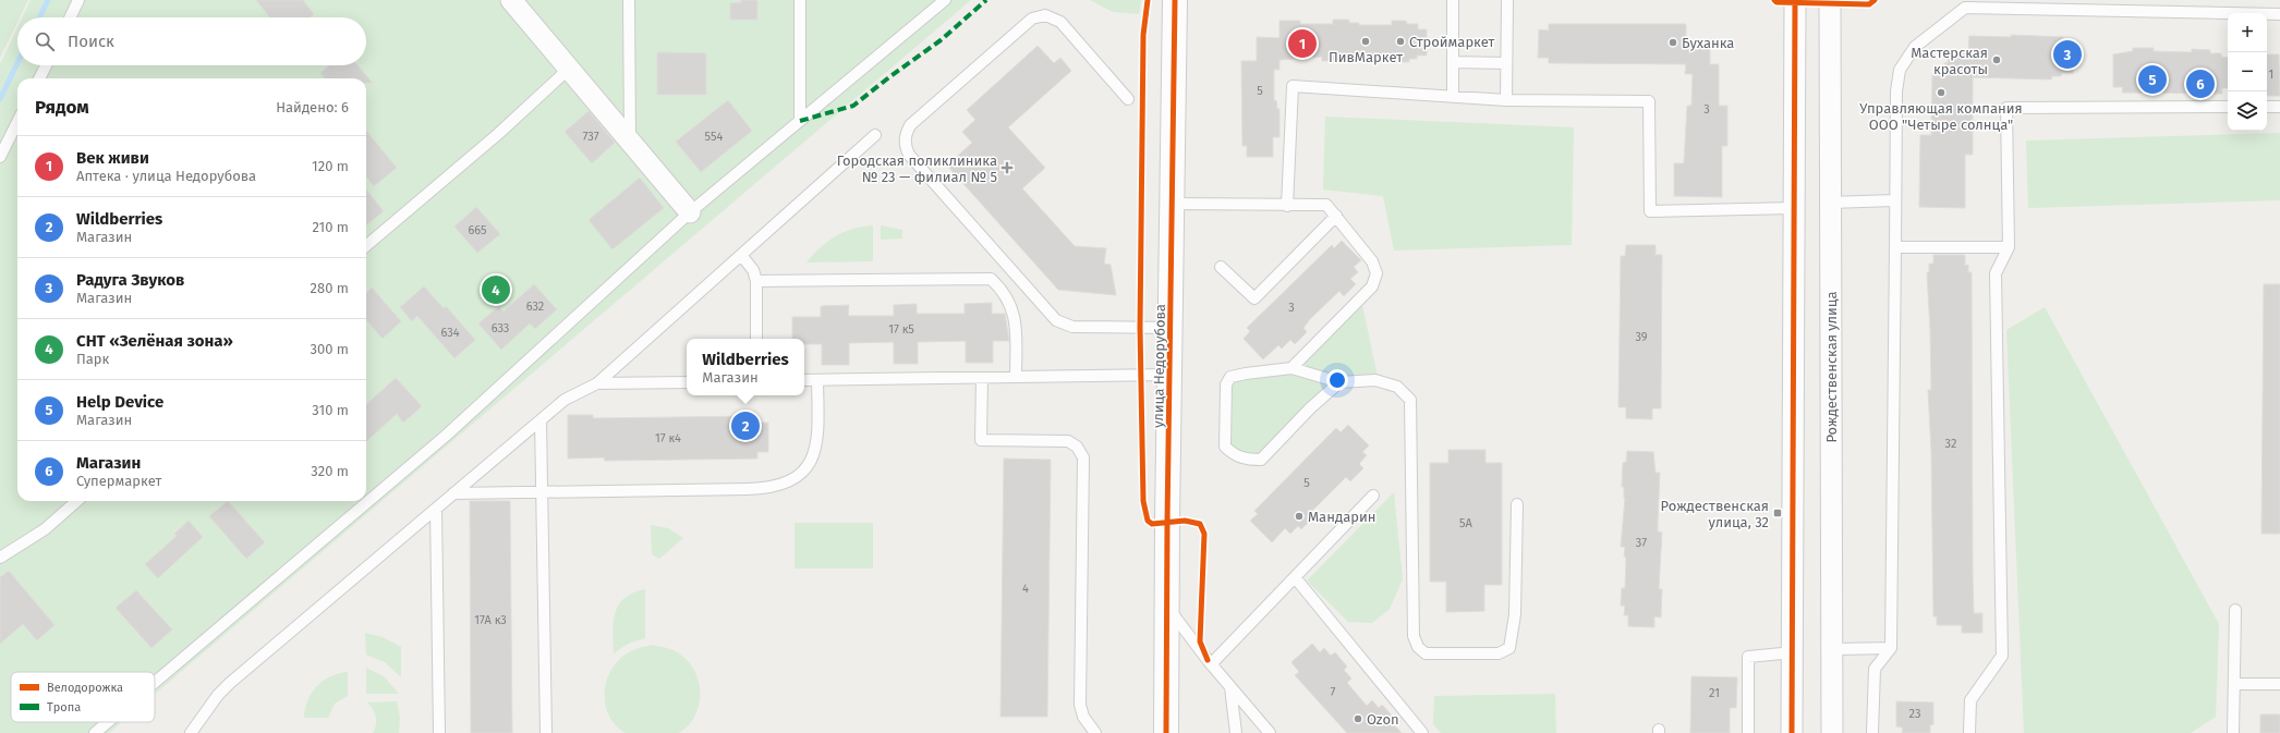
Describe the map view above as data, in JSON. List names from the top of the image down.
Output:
{
  "streets": {
    "street": ["улица Недорубова", "Рождественская улица"]
  },
  "places": {
    "other": [
      "ПивМаркет",
      "Строймаркет",
      "Буханка",
      "Мастерская красоты",
      "Управляющая компания ООО \"Четыре солнца\"",
      "Мандарин",
      "Ozon"
    ],
    "health": ["Городская поликлиника № 23 — филиал № 5"],
    "transit": ["Рождественская улица, 32"]
  },
  "house_numbers": [
    "1",
    "5",
    "3",
    "737",
    "554",
    "665",
    "632",
    "3",
    "633",
    "17 к5",
    "634",
    "39",
    "17 к4",
    "32",
    "5",
    "5А",
    "37",
    "4",
    "17А к3",
    "7",
    "21",
    "23"
  ],
  "legend": ["Велодорожка", "Тропа"],
  "page": {
    "map_buttons": ["+", "−"],
    "search": "Поиск",
    "pins": [
      "1",
      "3",
      "5",
      "6",
      "4",
      "2"
    ],
    "heading": ["Рядом", "Найдено: 6"],
    "list": [
      {
        "mark": "1",
        "name": "Век живи",
        "note": "Аптека · улица Недорубова",
        "value": "120 m"
      },
      {
        "mark": "2",
        "name": "Wildberries",
        "note": "Магазин",
        "value": "210 m"
      },
      {
        "mark": "3",
        "name": "Радуга Звуков",
        "note": "Магазин",
        "value": "280 m"
      },
      {
        "mark": "4",
        "name": "СНТ «Зелёная зона»",
        "note": "Парк",
        "value": "300 m"
      },
      {
        "mark": "5",
        "name": "Help Device",
        "note": "Магазин",
        "value": "310 m"
      },
      {
        "mark": "6",
        "name": "Магазин",
        "note": "Супермаркет",
        "value": "320 m"
      }
    ],
    "popup": ["Wildberries", "Магазин"]
  }
}
